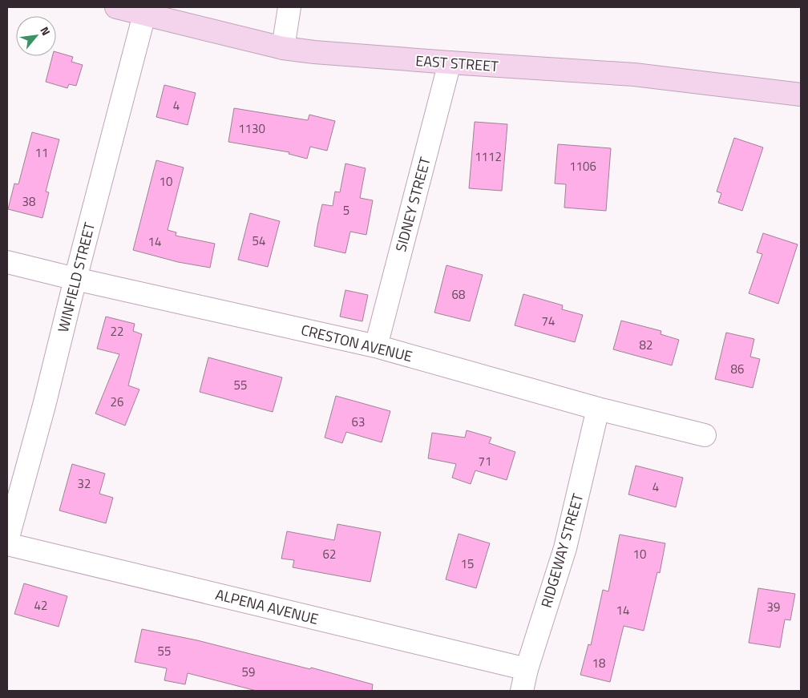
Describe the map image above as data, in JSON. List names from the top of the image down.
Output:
{
  "streets": {
    "main road": ["EAST STREET"],
    "street": [
      "SIDNEY STREET",
      "WINFIELD STREET",
      "CRESTON AVENUE",
      "RIDGEWAY STREET",
      "ALPENA AVENUE"
    ]
  },
  "crossings": [
    ["EAST STREET", "SIDNEY STREET"],
    ["EAST STREET", "WINFIELD STREET"],
    ["SIDNEY STREET", "CRESTON AVENUE"],
    ["WINFIELD STREET", "CRESTON AVENUE"],
    ["CRESTON AVENUE", "RIDGEWAY STREET"],
    ["RIDGEWAY STREET", "ALPENA AVENUE"]
  ],
  "house_numbers": [
    "4",
    "1130",
    "11",
    "1112",
    "1106",
    "10",
    "38",
    "5",
    "54",
    "14",
    "68",
    "74",
    "22",
    "82",
    "86",
    "55",
    "26",
    "63",
    "71",
    "32",
    "4",
    "62",
    "10",
    "15",
    "42",
    "39",
    "14",
    "55",
    "18",
    "59"
  ],
  "north": "top right"
}
